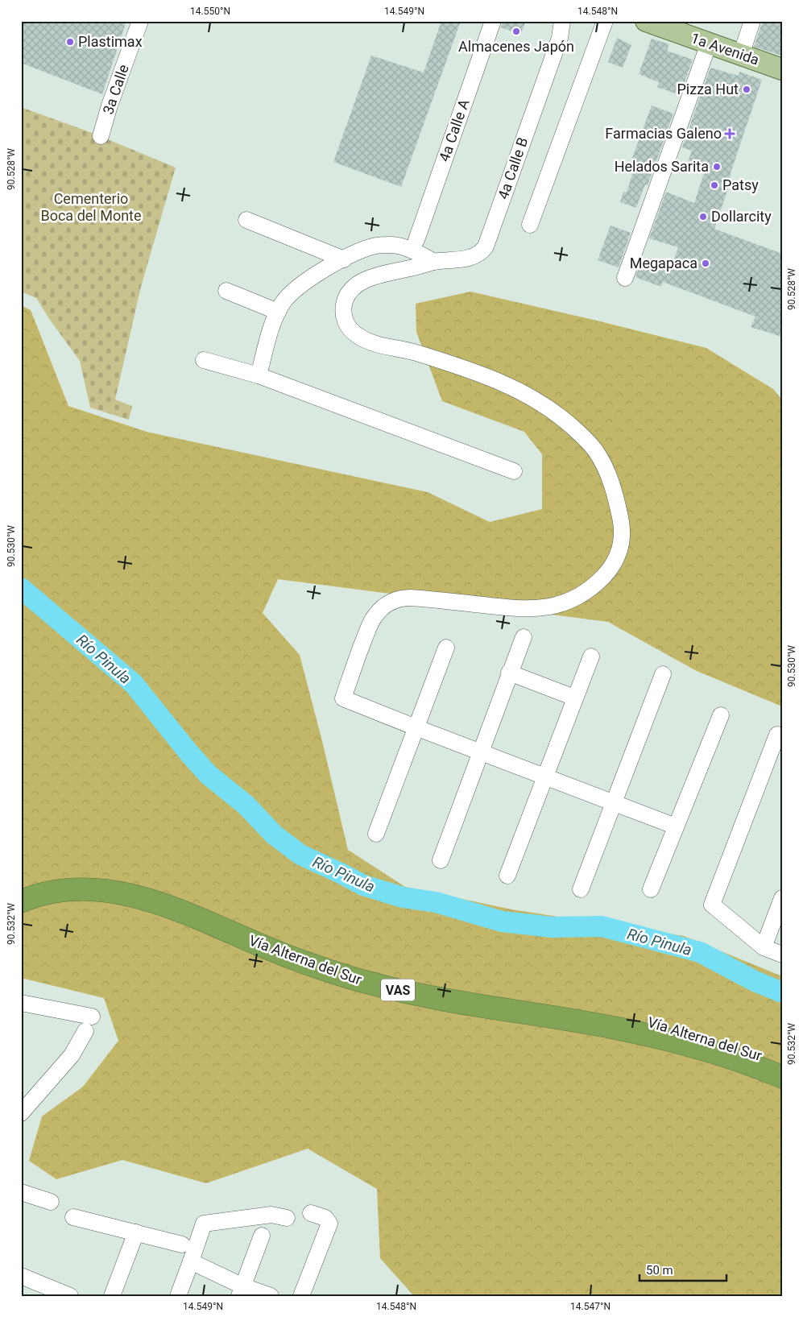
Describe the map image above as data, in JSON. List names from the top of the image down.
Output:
{
  "streets": {
    "highway": ["Vía Alterna del Sur", "VAS"],
    "main road": ["1a Avenida"],
    "street": ["3a Calle", "4a Calle A", "4a Calle B"]
  },
  "water": ["Río Pinula"],
  "parks": ["Cementerio Boca del Monte"],
  "places": {
    "other": [
      "Almacenes Japón",
      "Plastimax",
      "Pizza Hut",
      "Helados Sarita",
      "Patsy",
      "Dollarcity",
      "Megapaca"
    ],
    "health": ["Farmacias Galeno"]
  },
  "scale_bar": "50 m",
  "coordinates": [
    "14.550°N",
    "14.549°N",
    "14.548°N",
    "90.528°W",
    "90.530°W",
    "90.532°W",
    "14.547°N"
  ]
}
